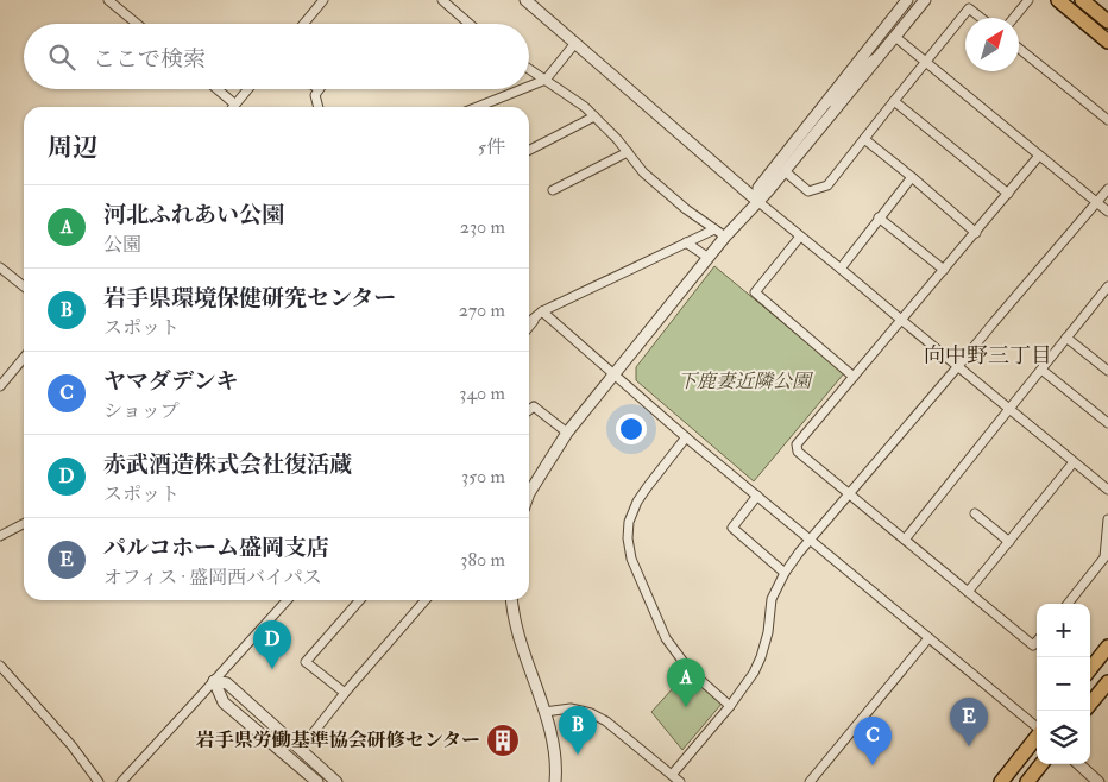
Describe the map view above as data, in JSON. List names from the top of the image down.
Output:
{
  "districts": ["向中野三丁目"],
  "parks": ["下鹿妻近隣公園"],
  "places": {
    "building": ["岩手県労働基準協会研修センター"]
  },
  "north": "top right",
  "page": {
    "search": "ここで検索",
    "heading": ["周辺", "5件"],
    "list": [
      {
        "mark": "A",
        "name": "河北ふれあい公園",
        "note": "公園",
        "value": "230 m"
      },
      {
        "mark": "B",
        "name": "岩手県環境保健研究センター",
        "note": "スポット",
        "value": "270 m"
      },
      {
        "mark": "C",
        "name": "ヤマダデンキ",
        "note": "ショップ",
        "value": "340 m"
      },
      {
        "mark": "D",
        "name": "赤武酒造株式会社復活蔵",
        "note": "スポット",
        "value": "350 m"
      },
      {
        "mark": "E",
        "name": "パルコホーム盛岡支店",
        "note": "オフィス · 盛岡西バイパス",
        "value": "380 m"
      }
    ],
    "map_buttons": ["+", "−"],
    "pins": [
      "D",
      "A",
      "E",
      "B",
      "C"
    ]
  }
}
